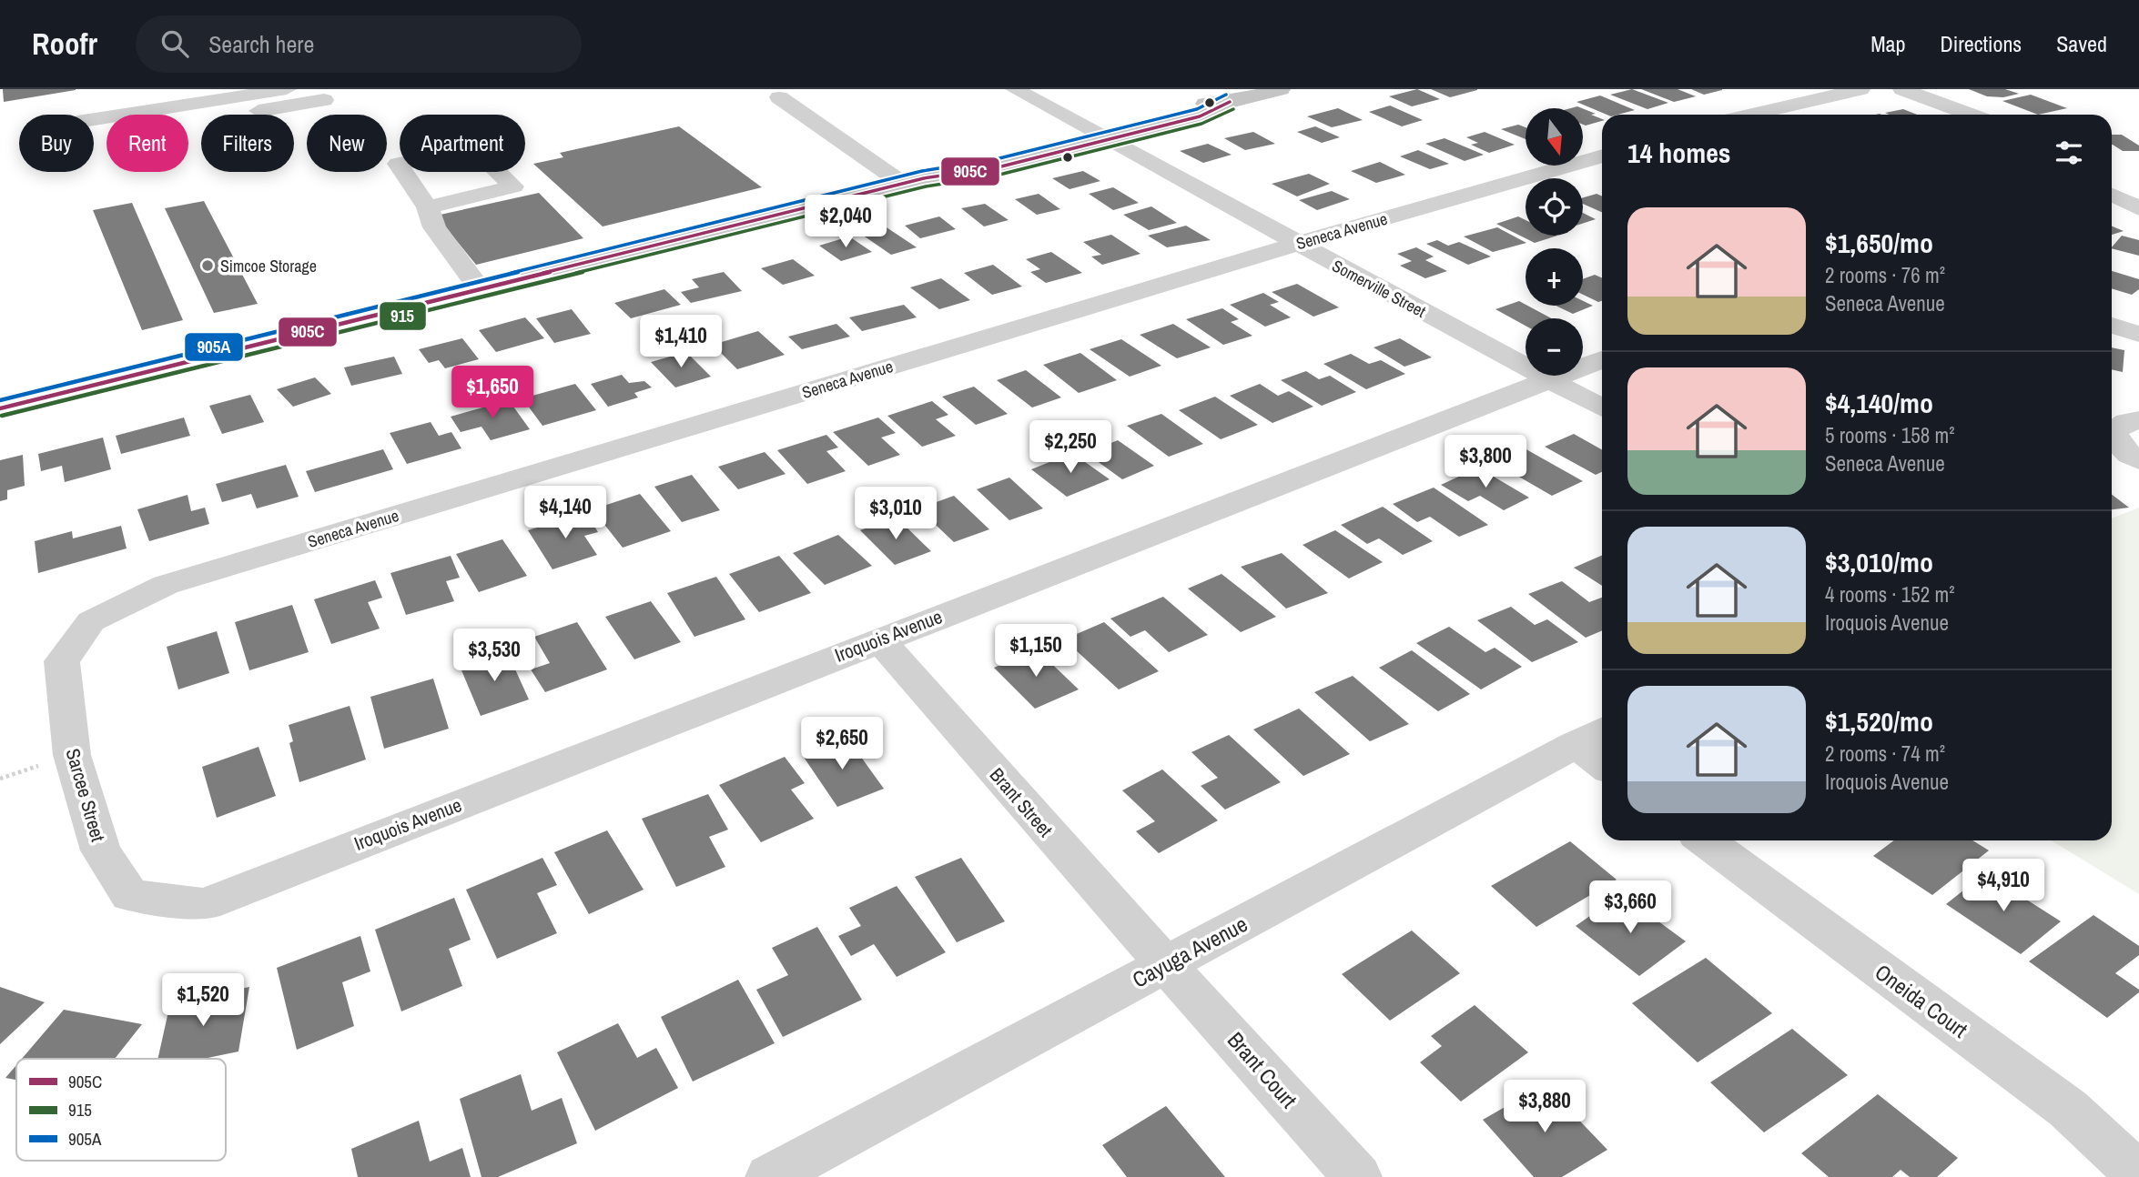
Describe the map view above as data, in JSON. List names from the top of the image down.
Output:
{
  "streets": {
    "street": [
      "Seneca Avenue",
      "Somerville Street",
      "Iroquois Avenue",
      "Sarcee Street",
      "Brant Street",
      "Cayuga Avenue",
      "Oneida Court",
      "Brant Court"
    ]
  },
  "crossings": [
    ["Seneca Avenue", "Somerville Street"],
    ["Seneca Avenue", "Sarcee Street"],
    ["Somerville Street", "Iroquois Avenue"],
    ["Iroquois Avenue", "Sarcee Street"],
    ["Iroquois Avenue", "Brant Street"],
    ["Brant Street", "Cayuga Avenue"],
    ["Brant Street", "Brant Court"],
    ["Cayuga Avenue", "Brant Court"]
  ],
  "places": ["Simcoe Storage"],
  "lines": ["transit line 905A", "transit line 905C", "transit line 915"],
  "legend": ["905C", "915", "905A"],
  "north": "bottom",
  "page": {
    "header": "Roofr",
    "search": "Search here",
    "nav": ["Map", "Directions", "Saved"],
    "map_buttons": ["+", "−"],
    "chip": [
      "Buy",
      "Rent",
      "Filters",
      "New",
      "Apartment"
    ],
    "heading": "14 homes",
    "list": [
      {
        "name": "$1,650/mo",
        "note": "2 rooms · 76 m² · Seneca Avenue"
      },
      {
        "name": "$4,140/mo",
        "note": "5 rooms · 158 m² · Seneca Avenue"
      },
      {
        "name": "$3,010/mo",
        "note": "4 rooms · 152 m² · Iroquois Avenue"
      },
      {
        "name": "$1,520/mo",
        "note": "2 rooms · 74 m² · Iroquois Avenue"
      }
    ],
    "price": [
      "$2,040",
      "$1,410",
      "$1,650",
      "$2,250",
      "$3,800",
      "$4,140",
      "$3,010",
      "$1,150",
      "$3,530",
      "$2,650",
      "$4,910",
      "$3,660",
      "$1,520",
      "$3,880"
    ]
  }
}
